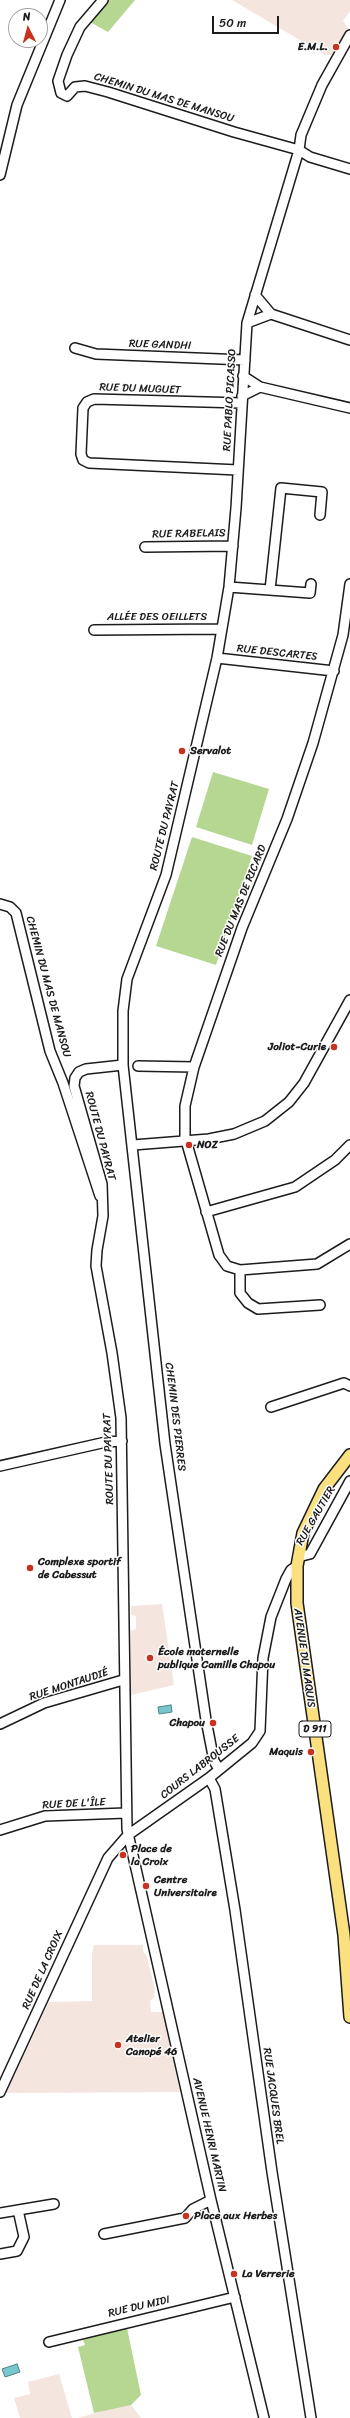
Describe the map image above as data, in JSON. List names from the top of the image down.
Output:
{
  "streets": {
    "main road": ["AVENUE DU MAQUIS", "D 911"],
    "street": [
      "CHEMIN DU MAS DE MANSOU",
      "RUE GANDHI",
      "RUE DU MUGUET",
      "RUE PABLO PICASSO",
      "RUE RABELAIS",
      "ALLÉE DES OEILLETS",
      "RUE DESCARTES",
      "ROUTE DU PAYRAT",
      "RUE DU MAS DE RICARD",
      "CHEMIN DES PIERRES",
      "RUE GAUTIER",
      "RUE MONTAUDIÉ",
      "COURS LABROUSSE",
      "RUE DE L'ÎLE",
      "RUE DE LA CROIX",
      "RUE JACQUES BREL",
      "AVENUE HENRI MARTIN",
      "RUE DU MIDI"
    ]
  },
  "crossings": [
    ["CHEMIN DU MAS DE MANSOU", "RUE PABLO PICASSO"],
    ["CHEMIN DU MAS DE MANSOU", "ROUTE DU PAYRAT"],
    ["RUE GANDHI", "RUE PABLO PICASSO"],
    ["RUE DU MUGUET", "RUE PABLO PICASSO"],
    ["RUE PABLO PICASSO", "RUE RABELAIS"],
    ["RUE PABLO PICASSO", "ALLÉE DES OEILLETS"],
    ["RUE PABLO PICASSO", "RUE DESCARTES"],
    ["RUE PABLO PICASSO", "ROUTE DU PAYRAT"],
    ["RUE DESCARTES", "ROUTE DU PAYRAT"],
    ["RUE DESCARTES", "RUE DU MAS DE RICARD"],
    ["ROUTE DU PAYRAT", "CHEMIN DES PIERRES"],
    ["ROUTE DU PAYRAT", "RUE MONTAUDIÉ"],
    ["ROUTE DU PAYRAT", "RUE DE L'ÎLE"],
    ["CHEMIN DES PIERRES", "COURS LABROUSSE"],
    ["RUE GAUTIER", "AVENUE DU MAQUIS"],
    ["RUE GAUTIER", "COURS LABROUSSE"],
    ["AVENUE DU MAQUIS", "COURS LABROUSSE"],
    ["COURS LABROUSSE", "RUE DE LA CROIX"],
    ["COURS LABROUSSE", "RUE JACQUES BREL"],
    ["COURS LABROUSSE", "AVENUE HENRI MARTIN"],
    ["RUE DE LA CROIX", "AVENUE HENRI MARTIN"],
    ["AVENUE HENRI MARTIN", "RUE DU MIDI"]
  ],
  "places": [
    "E.M.L.",
    "Servalot",
    "Joliot-Curie",
    "NOZ",
    "Complexe sportif de Cabessut",
    "École maternelle publique Camille Chapou",
    "Chapou",
    "Maquis",
    "Place de la Croix",
    "Centre Universitaire",
    "Atelier Canopé 46",
    "Place aux Herbes",
    "La Verrerie"
  ],
  "scale_bar": "50 m",
  "north": "top"
}
